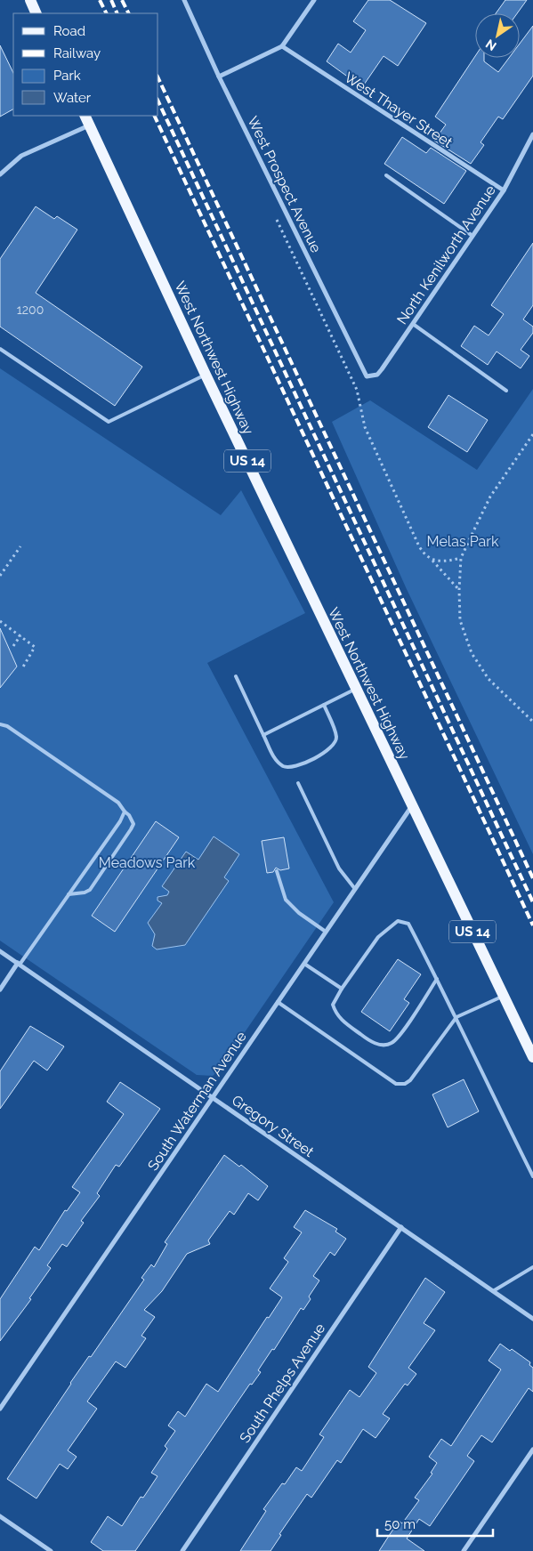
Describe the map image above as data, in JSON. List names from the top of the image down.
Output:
{
  "streets": {
    "main road": ["West Northwest Highway", "US 14"],
    "street": [
      "West Thayer Street",
      "West Prospect Avenue",
      "North Kenilworth Avenue",
      "South Waterman Avenue",
      "Gregory Street",
      "South Phelps Avenue"
    ]
  },
  "crossings": [
    ["West Thayer Street", "North Kenilworth Avenue"],
    ["West Prospect Avenue", "North Kenilworth Avenue"],
    ["West Northwest Highway", "US 14"],
    ["West Northwest Highway", "South Waterman Avenue"],
    ["US 14", "South Waterman Avenue"],
    ["South Waterman Avenue", "Gregory Street"],
    ["Gregory Street", "South Phelps Avenue"]
  ],
  "parks": ["Melas Park", "Meadows Park"],
  "house_numbers": ["1200"],
  "legend": [
    "Road",
    "Railway",
    "Park",
    "Water"
  ],
  "scale_bar": "50 m",
  "north": "bottom left"
}
